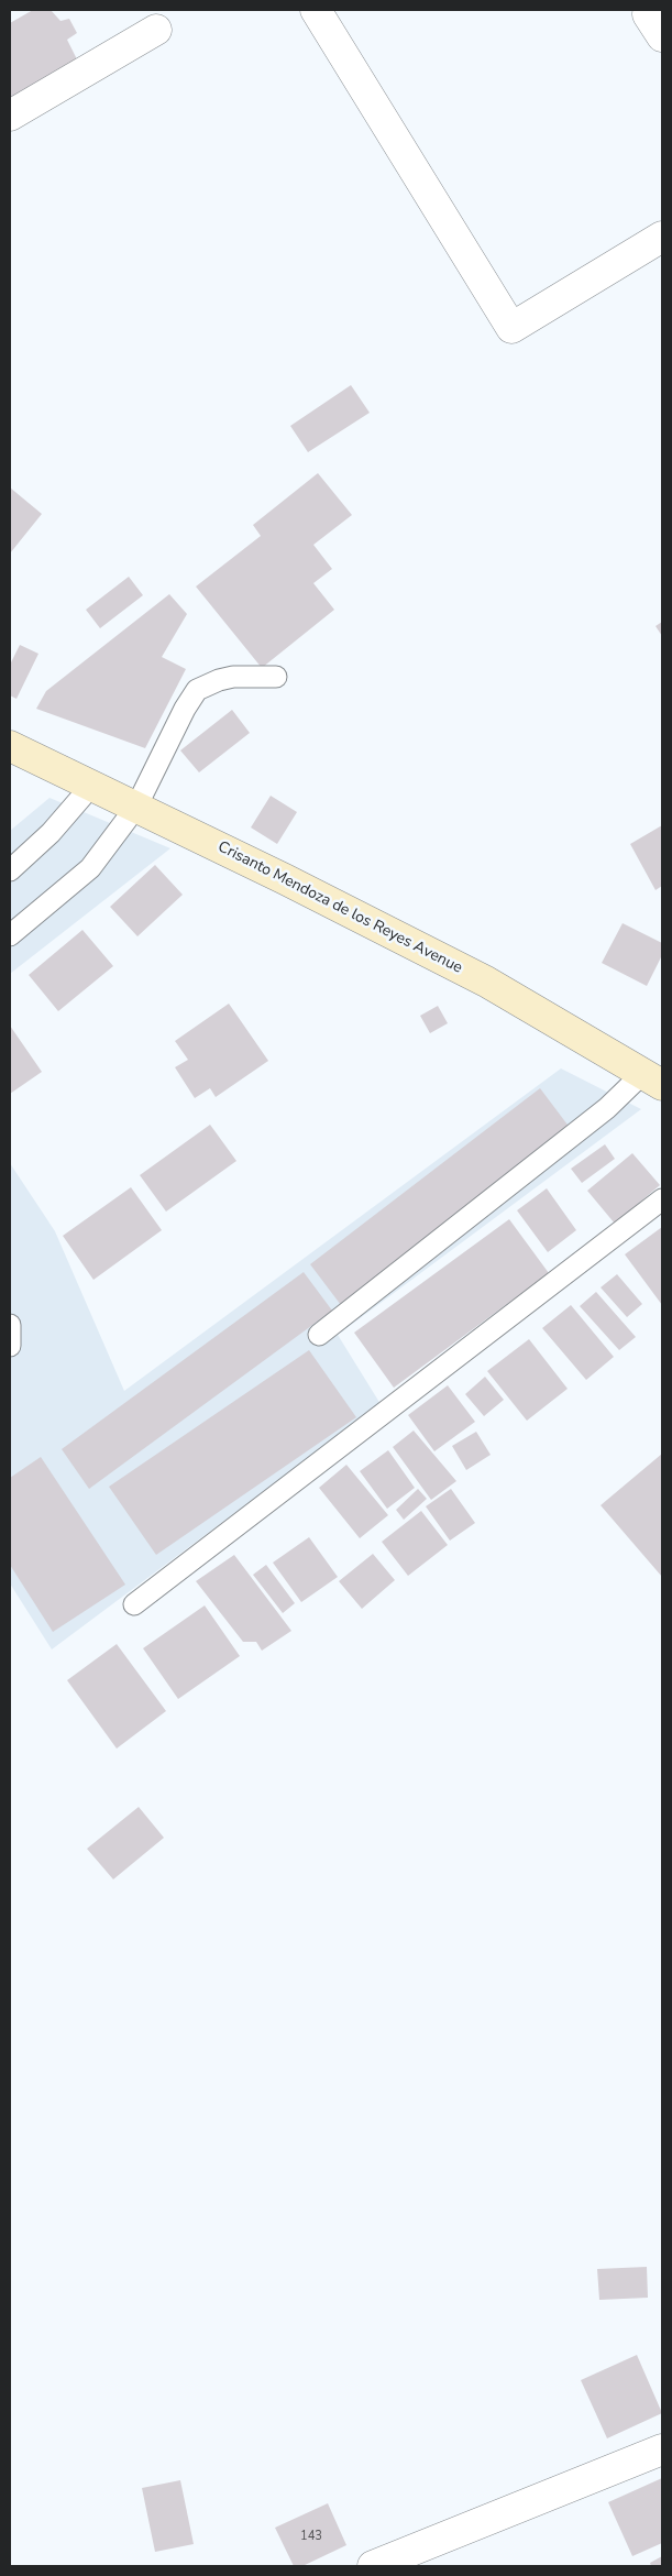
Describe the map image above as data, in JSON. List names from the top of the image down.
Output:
{
  "streets": {
    "main road": ["Crisanto Mendoza de los Reyes Avenue"]
  },
  "house_numbers": ["143"]
}
